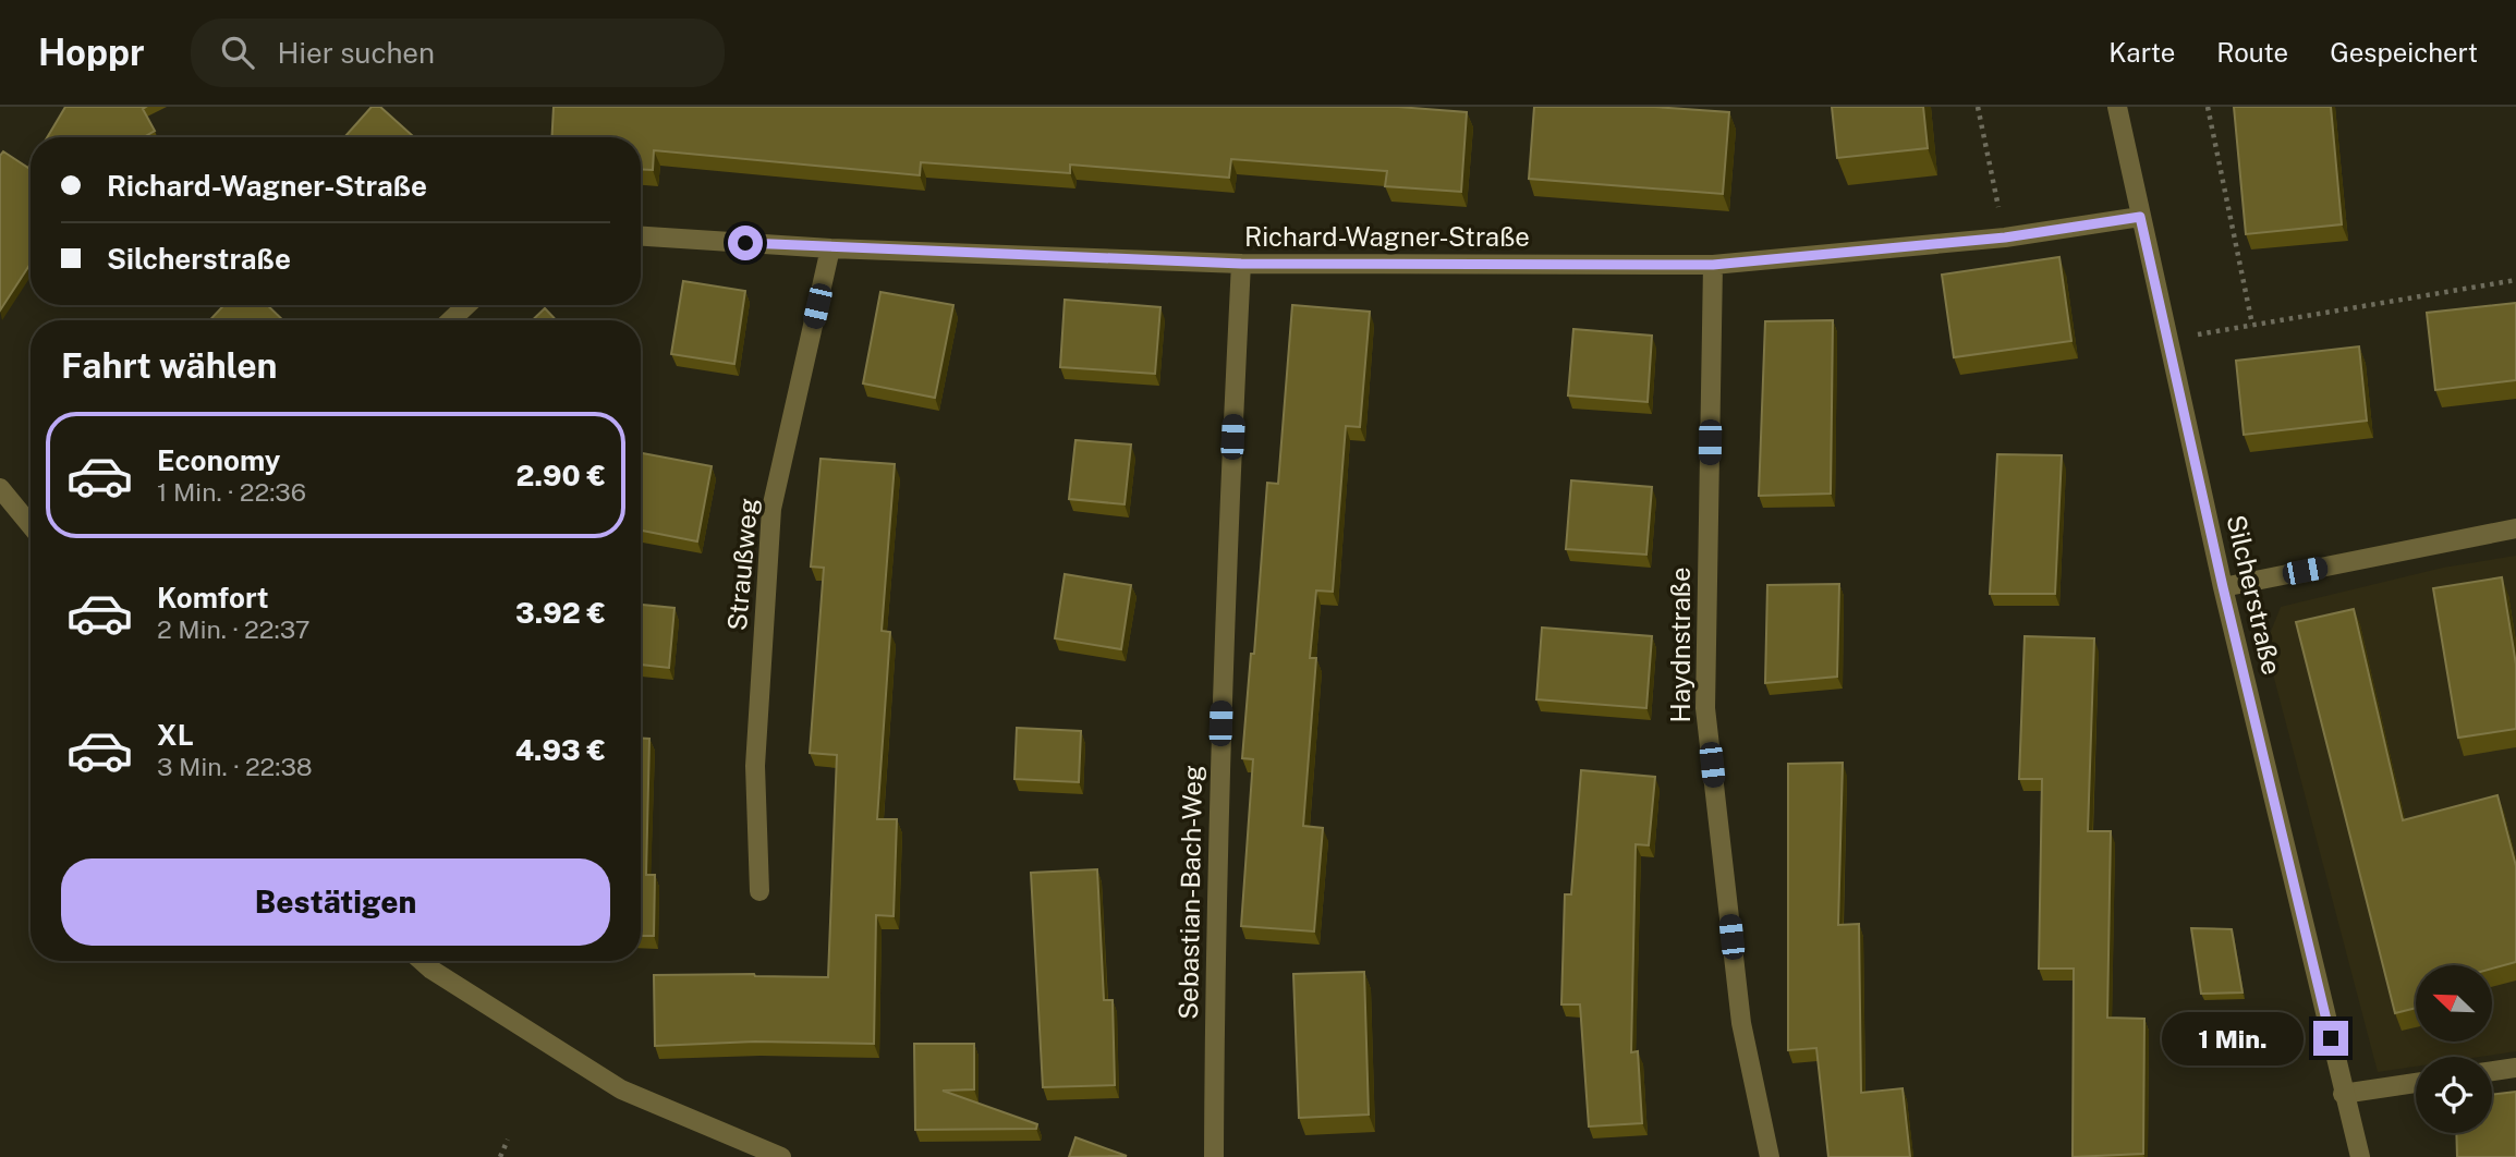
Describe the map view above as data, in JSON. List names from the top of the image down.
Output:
{
  "streets": {
    "street": [
      "Richard-Wagner-Straße",
      "Straußweg",
      "Silcherstraße",
      "Haydnstraße",
      "Sebastian-Bach-Weg"
    ]
  },
  "crossings": [
    ["Richard-Wagner-Straße", "Straußweg"],
    ["Richard-Wagner-Straße", "Silcherstraße"],
    ["Richard-Wagner-Straße", "Haydnstraße"],
    ["Richard-Wagner-Straße", "Sebastian-Bach-Weg"]
  ],
  "north": "top left",
  "page": {
    "header": "Hoppr",
    "search": "Hier suchen",
    "nav": ["Karte", "Route", "Gespeichert"],
    "banner": ["Richard-Wagner-Straße", "Silcherstraße"],
    "heading": "Fahrt wählen",
    "list": [
      {
        "name": "Economy",
        "note": "1 Min. · 22:36",
        "value": "2.90 €"
      },
      {
        "name": "Komfort",
        "note": "2 Min. · 22:37",
        "value": "3.92 €"
      },
      {
        "name": "XL",
        "note": "3 Min. · 22:38",
        "value": "4.93 €"
      }
    ],
    "buttons": "Bestätigen",
    "bubble": "1 Min."
  }
}
